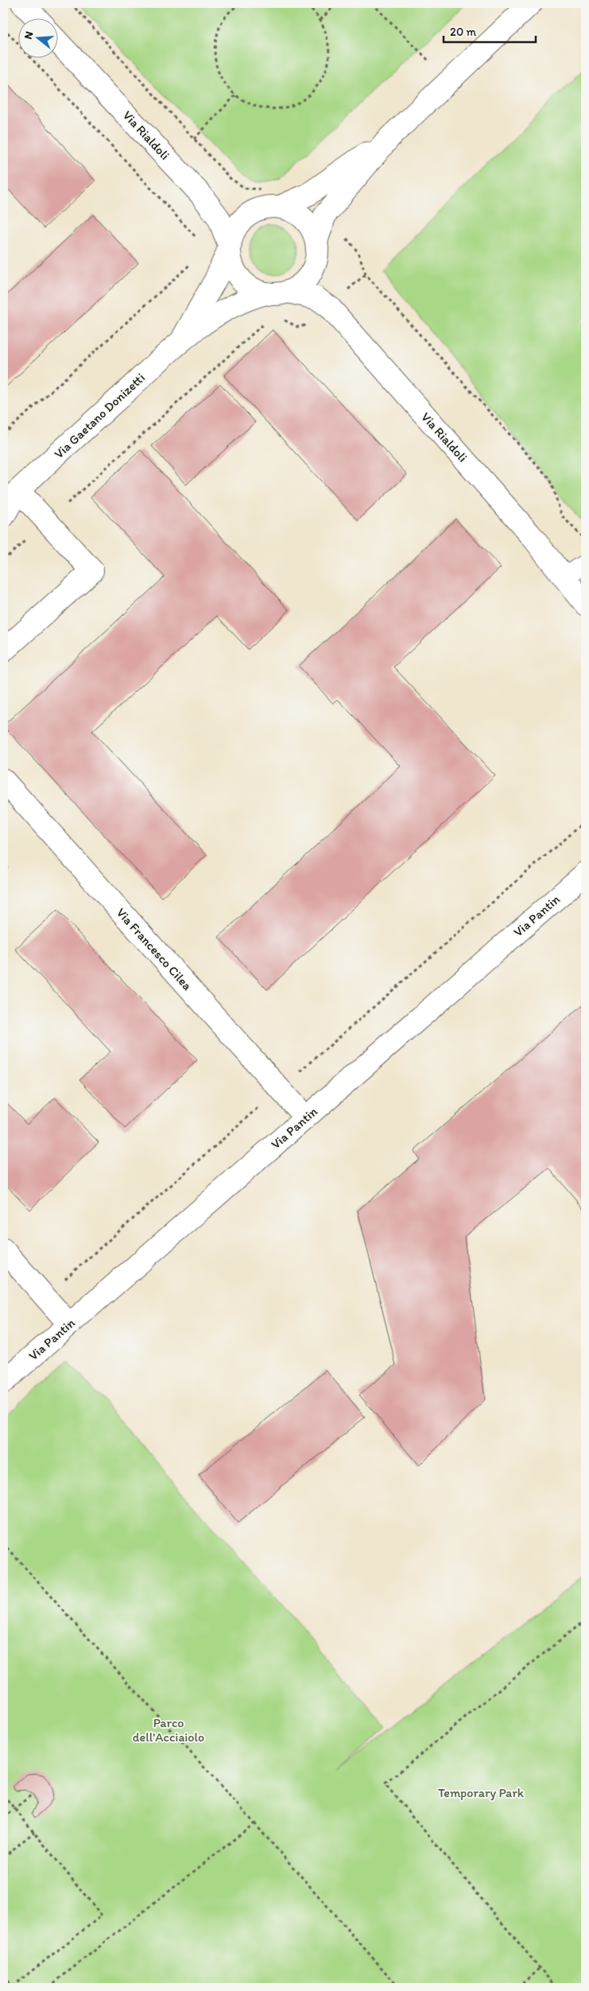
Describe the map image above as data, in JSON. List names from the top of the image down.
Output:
{
  "streets": {
    "street": [
      "Via Rialdoli",
      "Via Gaetano Donizetti",
      "Via Pantin",
      "Via Francesco Cilea"
    ]
  },
  "crossings": [
    ["Via Rialdoli", "Via Gaetano Donizetti"],
    ["Via Pantin", "Via Francesco Cilea"]
  ],
  "parks": ["Parco dell'Acciaiolo", "Temporary Park"],
  "scale_bar": "20 m",
  "north": "left"
}
